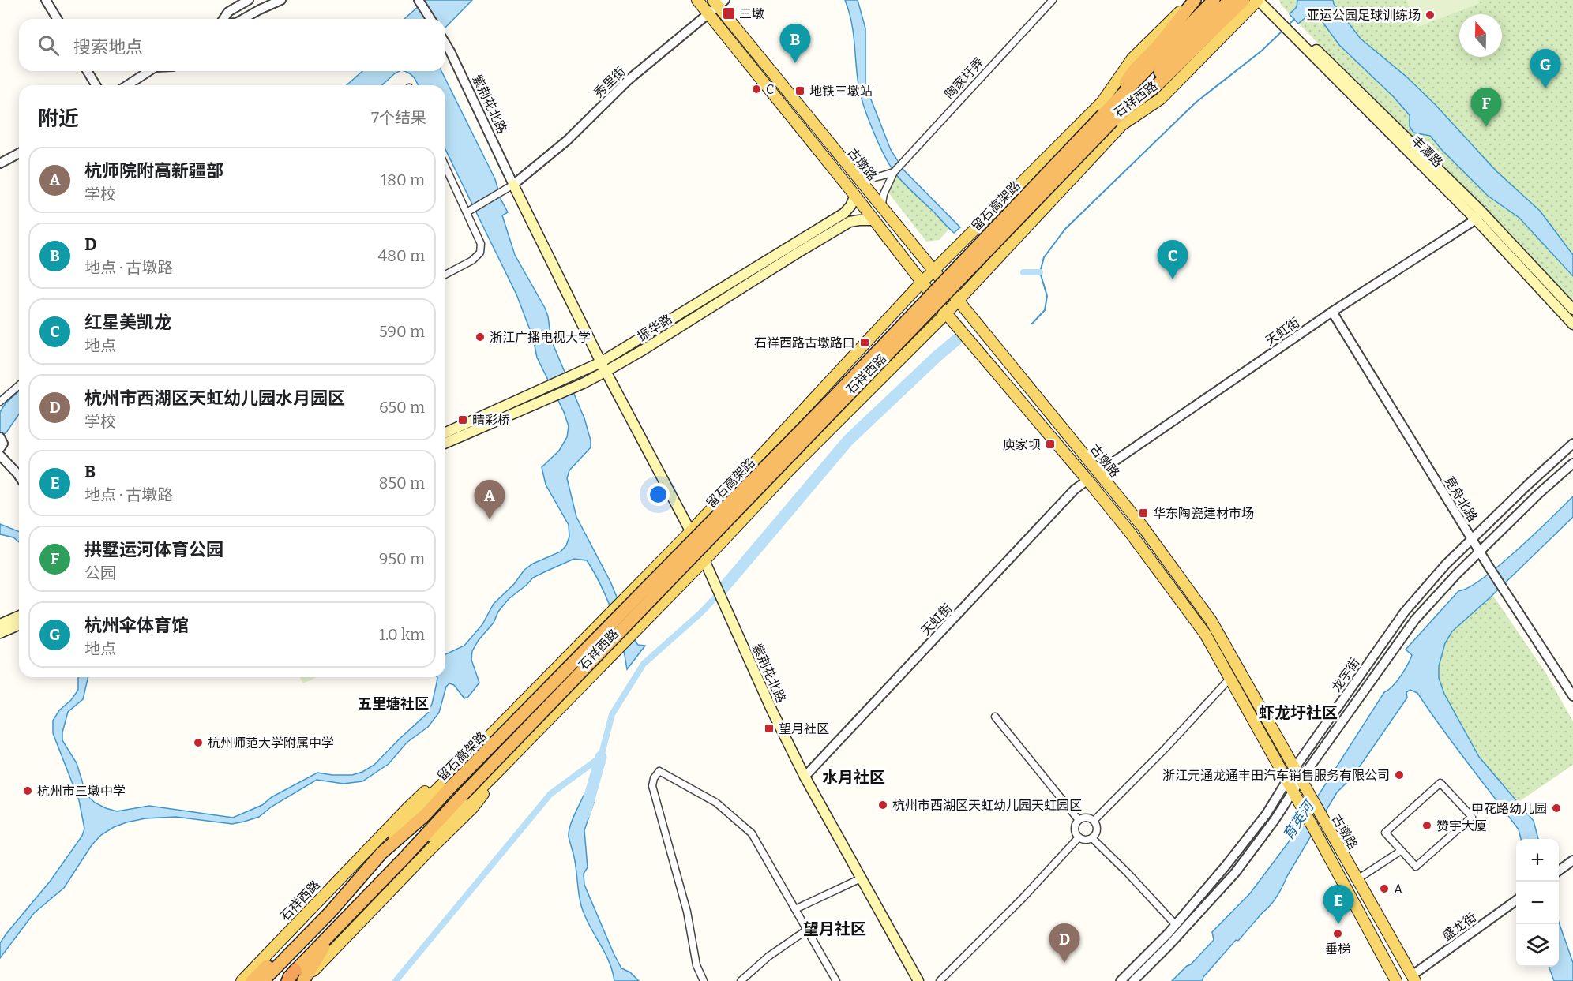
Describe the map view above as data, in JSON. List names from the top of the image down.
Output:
{
  "streets": {
    "highway": ["留石高架路"],
    "main road": [
      "石祥西路",
      "紫荆花北路",
      "丰潭路",
      "古墩路",
      "振华路"
    ],
    "street": [
      "陶家圩弄",
      "秀里街",
      "天虹街",
      "竞舟北路",
      "龙宇街",
      "盛龙街"
    ]
  },
  "crossings": [
    ["陶家圩弄", "古墩路"],
    ["秀里街", "紫荆花北路"],
    ["秀里街", "古墩路"],
    ["石祥西路", "紫荆花北路"],
    ["石祥西路", "丰潭路"],
    ["石祥西路", "古墩路"],
    ["石祥西路", "留石高架路"],
    ["紫荆花北路", "振华路"],
    ["紫荆花北路", "天虹街"],
    ["丰潭路", "天虹街"],
    ["古墩路", "振华路"],
    ["古墩路", "天虹街"],
    ["古墩路", "龙宇街"],
    ["古墩路", "盛龙街"],
    ["天虹街", "竞舟北路"],
    ["竞舟北路", "龙宇街"]
  ],
  "districts": [
    "五里塘社区",
    "虾龙圩社区",
    "水月社区",
    "望月社区"
  ],
  "water": ["育英河"],
  "places": {
    "transit": [
      "三墩",
      "地铁三墩站",
      "石祥西路古墩路口",
      "晴彩桥",
      "庾家坝",
      "华东陶瓷建材市场",
      "望月社区"
    ],
    "other": [
      "亚运公园足球训练场",
      "C",
      "浙江广播电视大学",
      "杭州师范大学附属中学",
      "浙江元通龙通丰田汽车销售服务有限公司",
      "杭州市三墩中学",
      "杭州市西湖区天虹幼儿园天虹园区",
      "申花路幼儿园",
      "赞宇大厦",
      "A",
      "垂梯"
    ]
  },
  "north": "top",
  "page": {
    "search": "搜索地点",
    "pins": [
      "B",
      "G",
      "F",
      "C",
      "A",
      "E",
      "D"
    ],
    "heading": ["附近", "7个结果"],
    "list": [
      {
        "mark": "A",
        "name": "杭师院附高新疆部",
        "note": "学校",
        "value": "180 m"
      },
      {
        "mark": "B",
        "name": "D",
        "note": "地点 · 古墩路",
        "value": "480 m"
      },
      {
        "mark": "C",
        "name": "红星美凯龙",
        "note": "地点",
        "value": "590 m"
      },
      {
        "mark": "D",
        "name": "杭州市西湖区天虹幼儿园水月园区",
        "note": "学校",
        "value": "650 m"
      },
      {
        "mark": "E",
        "name": "B",
        "note": "地点 · 古墩路",
        "value": "850 m"
      },
      {
        "mark": "F",
        "name": "拱墅运河体育公园",
        "note": "公园",
        "value": "950 m"
      },
      {
        "mark": "G",
        "name": "杭州伞体育馆",
        "note": "地点",
        "value": "1.0 km"
      }
    ],
    "map_buttons": ["+", "−"]
  }
}
